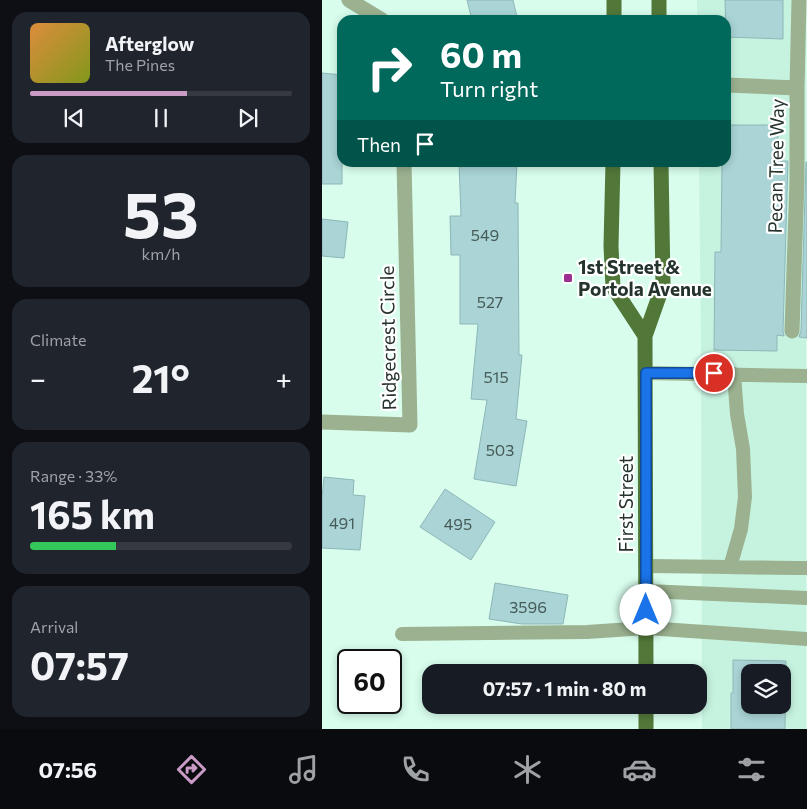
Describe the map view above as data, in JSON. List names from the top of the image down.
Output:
{
  "streets": {
    "main road": ["First Street"],
    "street": ["Pecan Tree Way", "Ridgecrest Circle"]
  },
  "places": {
    "transit": ["1st Street & Portola Avenue"]
  },
  "house_numbers": [
    "549",
    "527",
    "515",
    "503",
    "491",
    "495",
    "3596"
  ],
  "page": {
    "turn": ["60 m", "Turn right"],
    "song": ["Afterglow", "The Pines"],
    "then": "Then",
    "tile": [
      ["53", "km/h"],
      "Climate",
      ["Range · 33%", "165 km"],
      ["Arrival", "07:57"]
    ],
    "heat": ["−", "21°", "+"],
    "limit": "60",
    "trip": "07:57 · 1 min · 80 m",
    "tabs": "07:56"
  }
}
